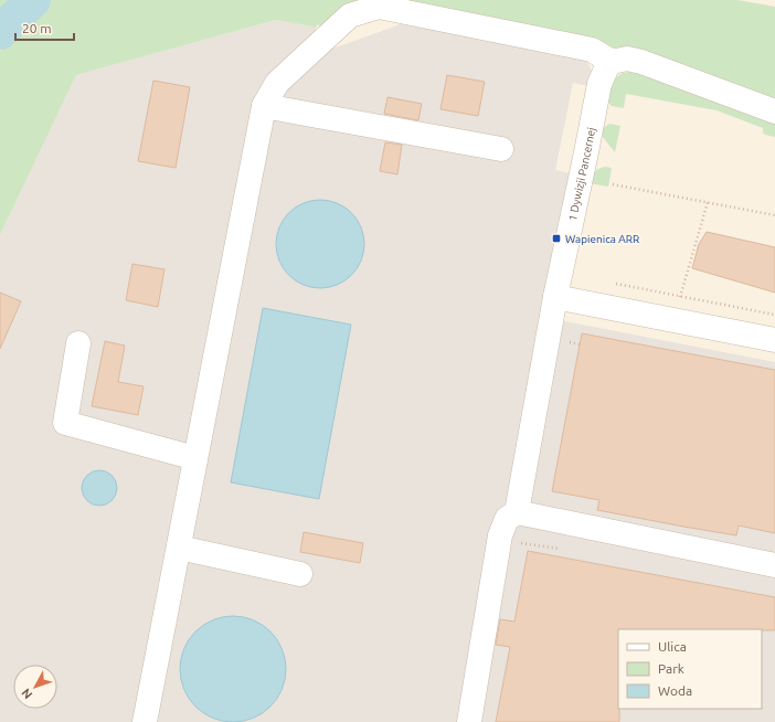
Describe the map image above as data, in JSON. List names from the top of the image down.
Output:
{
  "streets": {
    "street": ["1 Dywizji Pancernej"]
  },
  "places": {
    "transit": ["Wapienica ARR"]
  },
  "legend": ["Ulica", "Park", "Woda"],
  "scale_bar": "20 m",
  "north": "bottom left"
}
